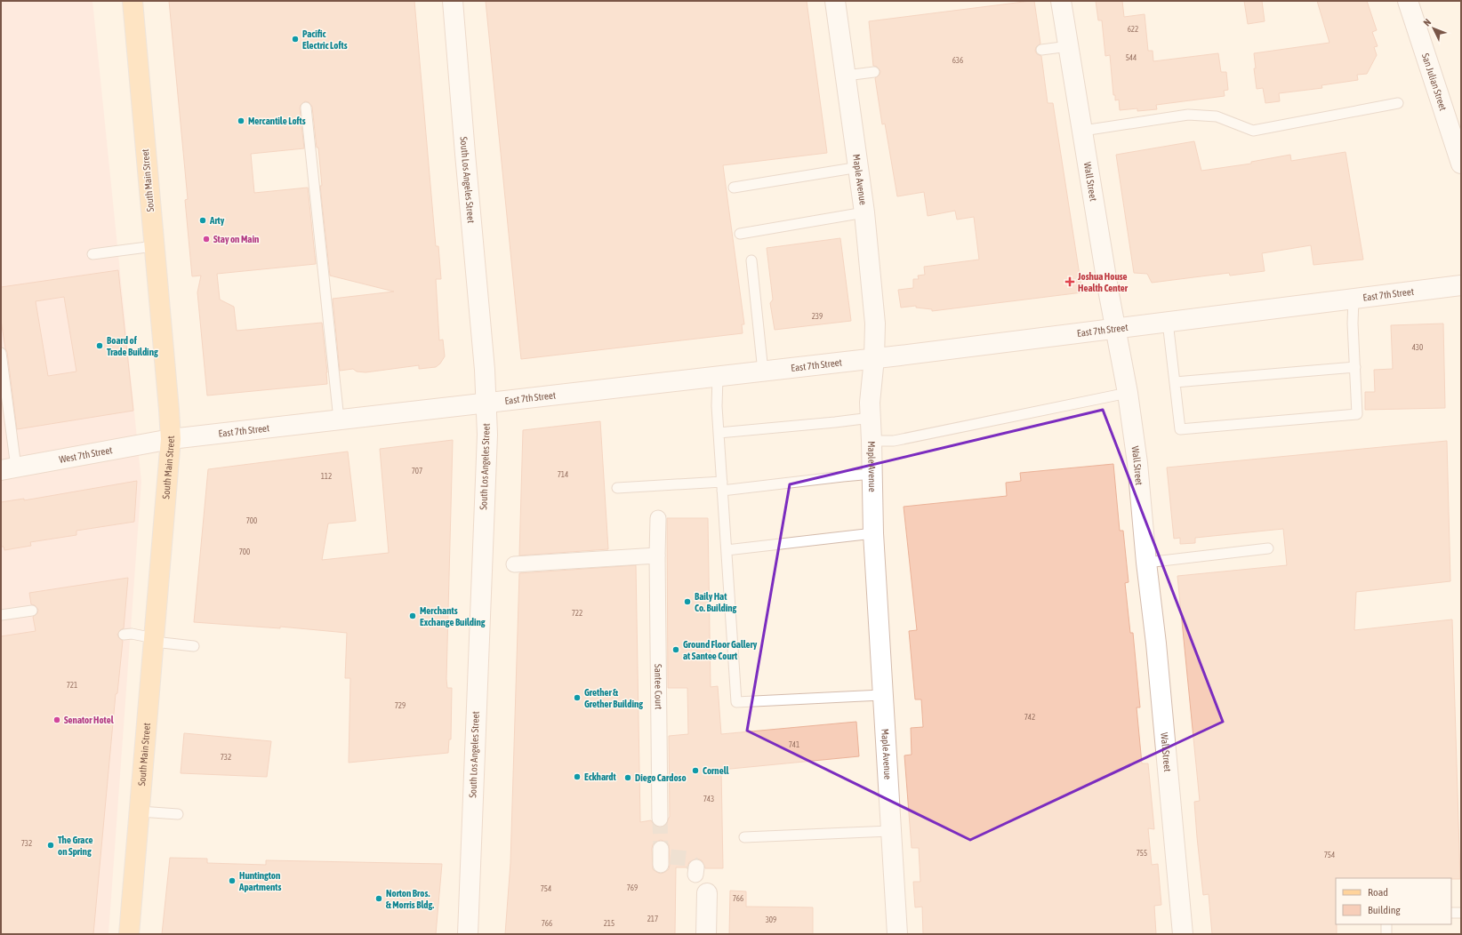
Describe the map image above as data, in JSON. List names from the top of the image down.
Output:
{
  "streets": {
    "main road": [
      "San Julian Street",
      "South Los Angeles Street",
      "Maple Avenue",
      "South Main Street",
      "Wall Street",
      "East 7th Street",
      "West 7th Street"
    ],
    "street": ["Santee Court"]
  },
  "crossings": [
    ["South Los Angeles Street", "East 7th Street"],
    ["Maple Avenue", "East 7th Street"],
    ["South Main Street", "East 7th Street"],
    ["South Main Street", "West 7th Street"],
    ["Wall Street", "East 7th Street"],
    ["East 7th Street", "West 7th Street"]
  ],
  "places": {
    "other": [
      "Pacific Electric Lofts",
      "Mercantile Lofts",
      "Arty",
      "Stay on Main",
      "Board of Trade Building",
      "Baily Hat Co. Building",
      "Merchants Exchange Building",
      "Ground Floor Gallery at Santee Court",
      "Grether & Grether Building",
      "Senator Hotel",
      "Cornell",
      "Eckhardt",
      "Diego Cardoso",
      "The Grace on Spring",
      "Huntington Apartments",
      "Norton Bros. & Morris Bldg."
    ],
    "health": ["Joshua House Health Center"]
  },
  "house_numbers": [
    "622",
    "544",
    "636",
    "239",
    "430",
    "707",
    "714",
    "112",
    "700",
    "700",
    "722",
    "721",
    "729",
    "742",
    "741",
    "732",
    "743",
    "732",
    "755",
    "754",
    "769",
    "754",
    "766",
    "217",
    "309",
    "766",
    "215"
  ],
  "legend": ["Road", "Building"],
  "north": "top left"
}
